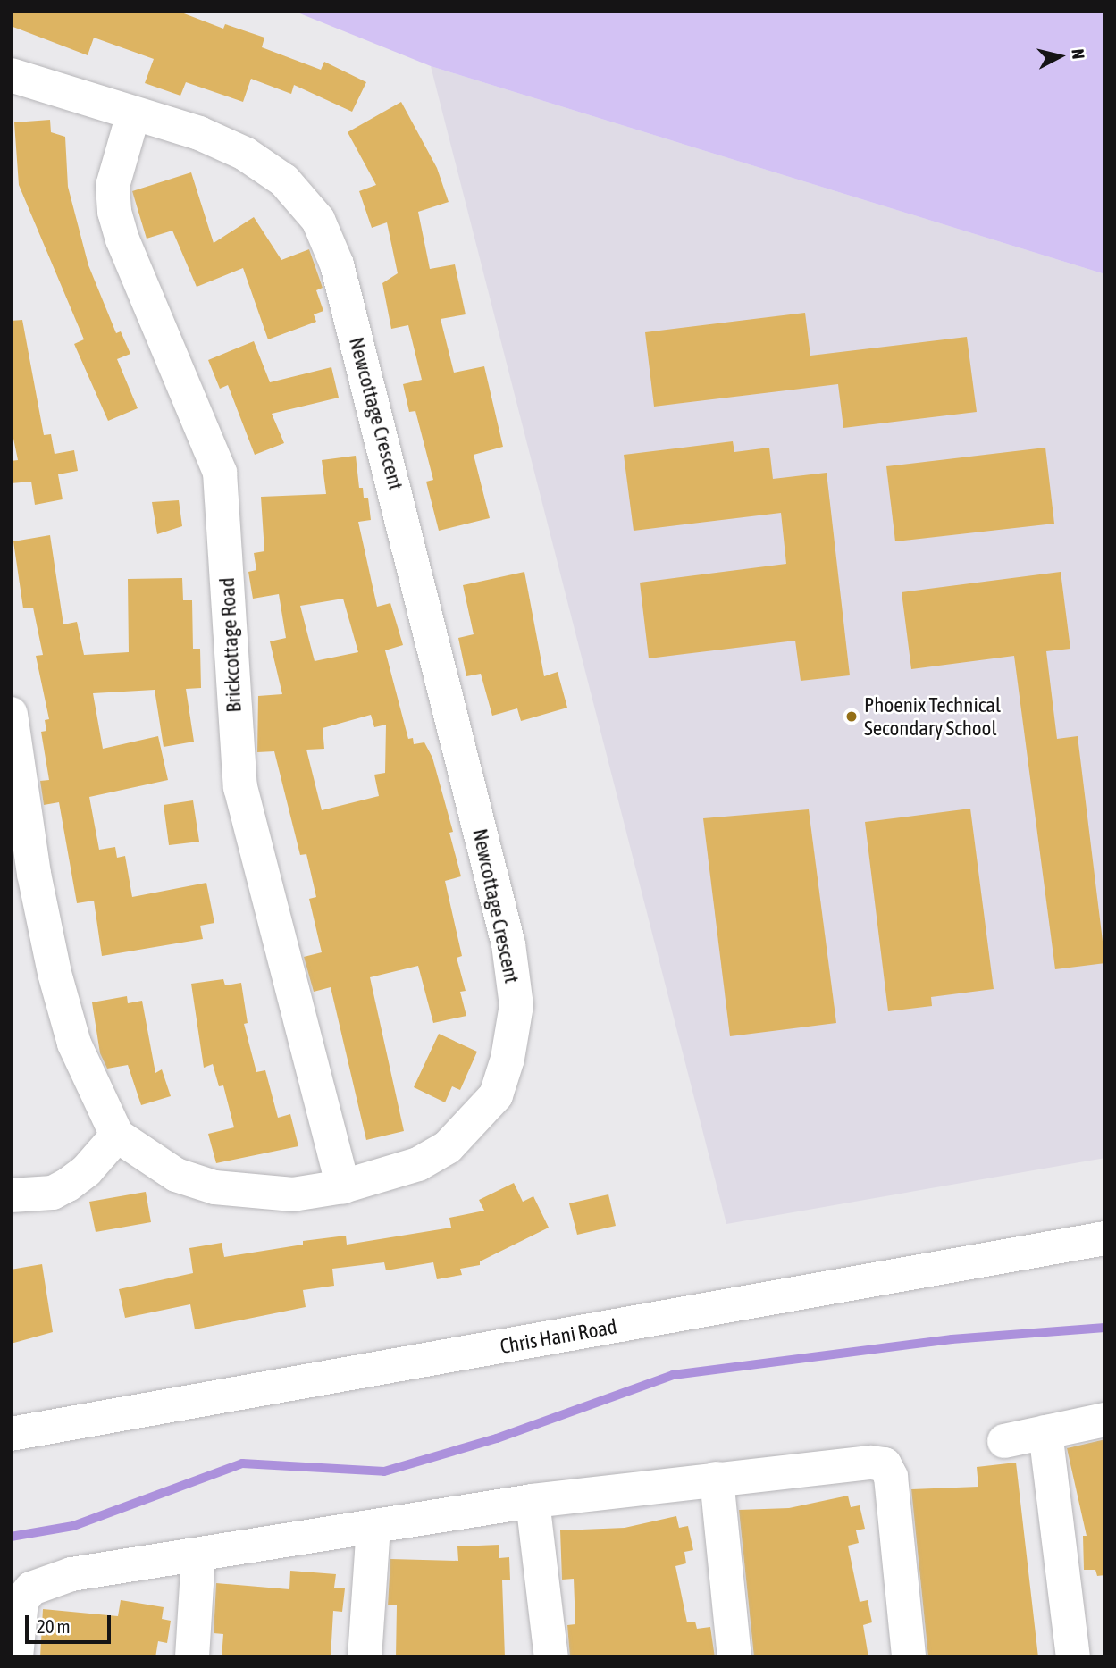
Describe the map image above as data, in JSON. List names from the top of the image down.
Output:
{
  "streets": {
    "street": ["Newcottage Crescent", "Brickcottage Road", "Chris Hani Road"]
  },
  "crossings": [
    ["Newcottage Crescent", "Brickcottage Road"]
  ],
  "places": ["Phoenix Technical Secondary School"],
  "scale_bar": "20 m",
  "north": "right"
}
